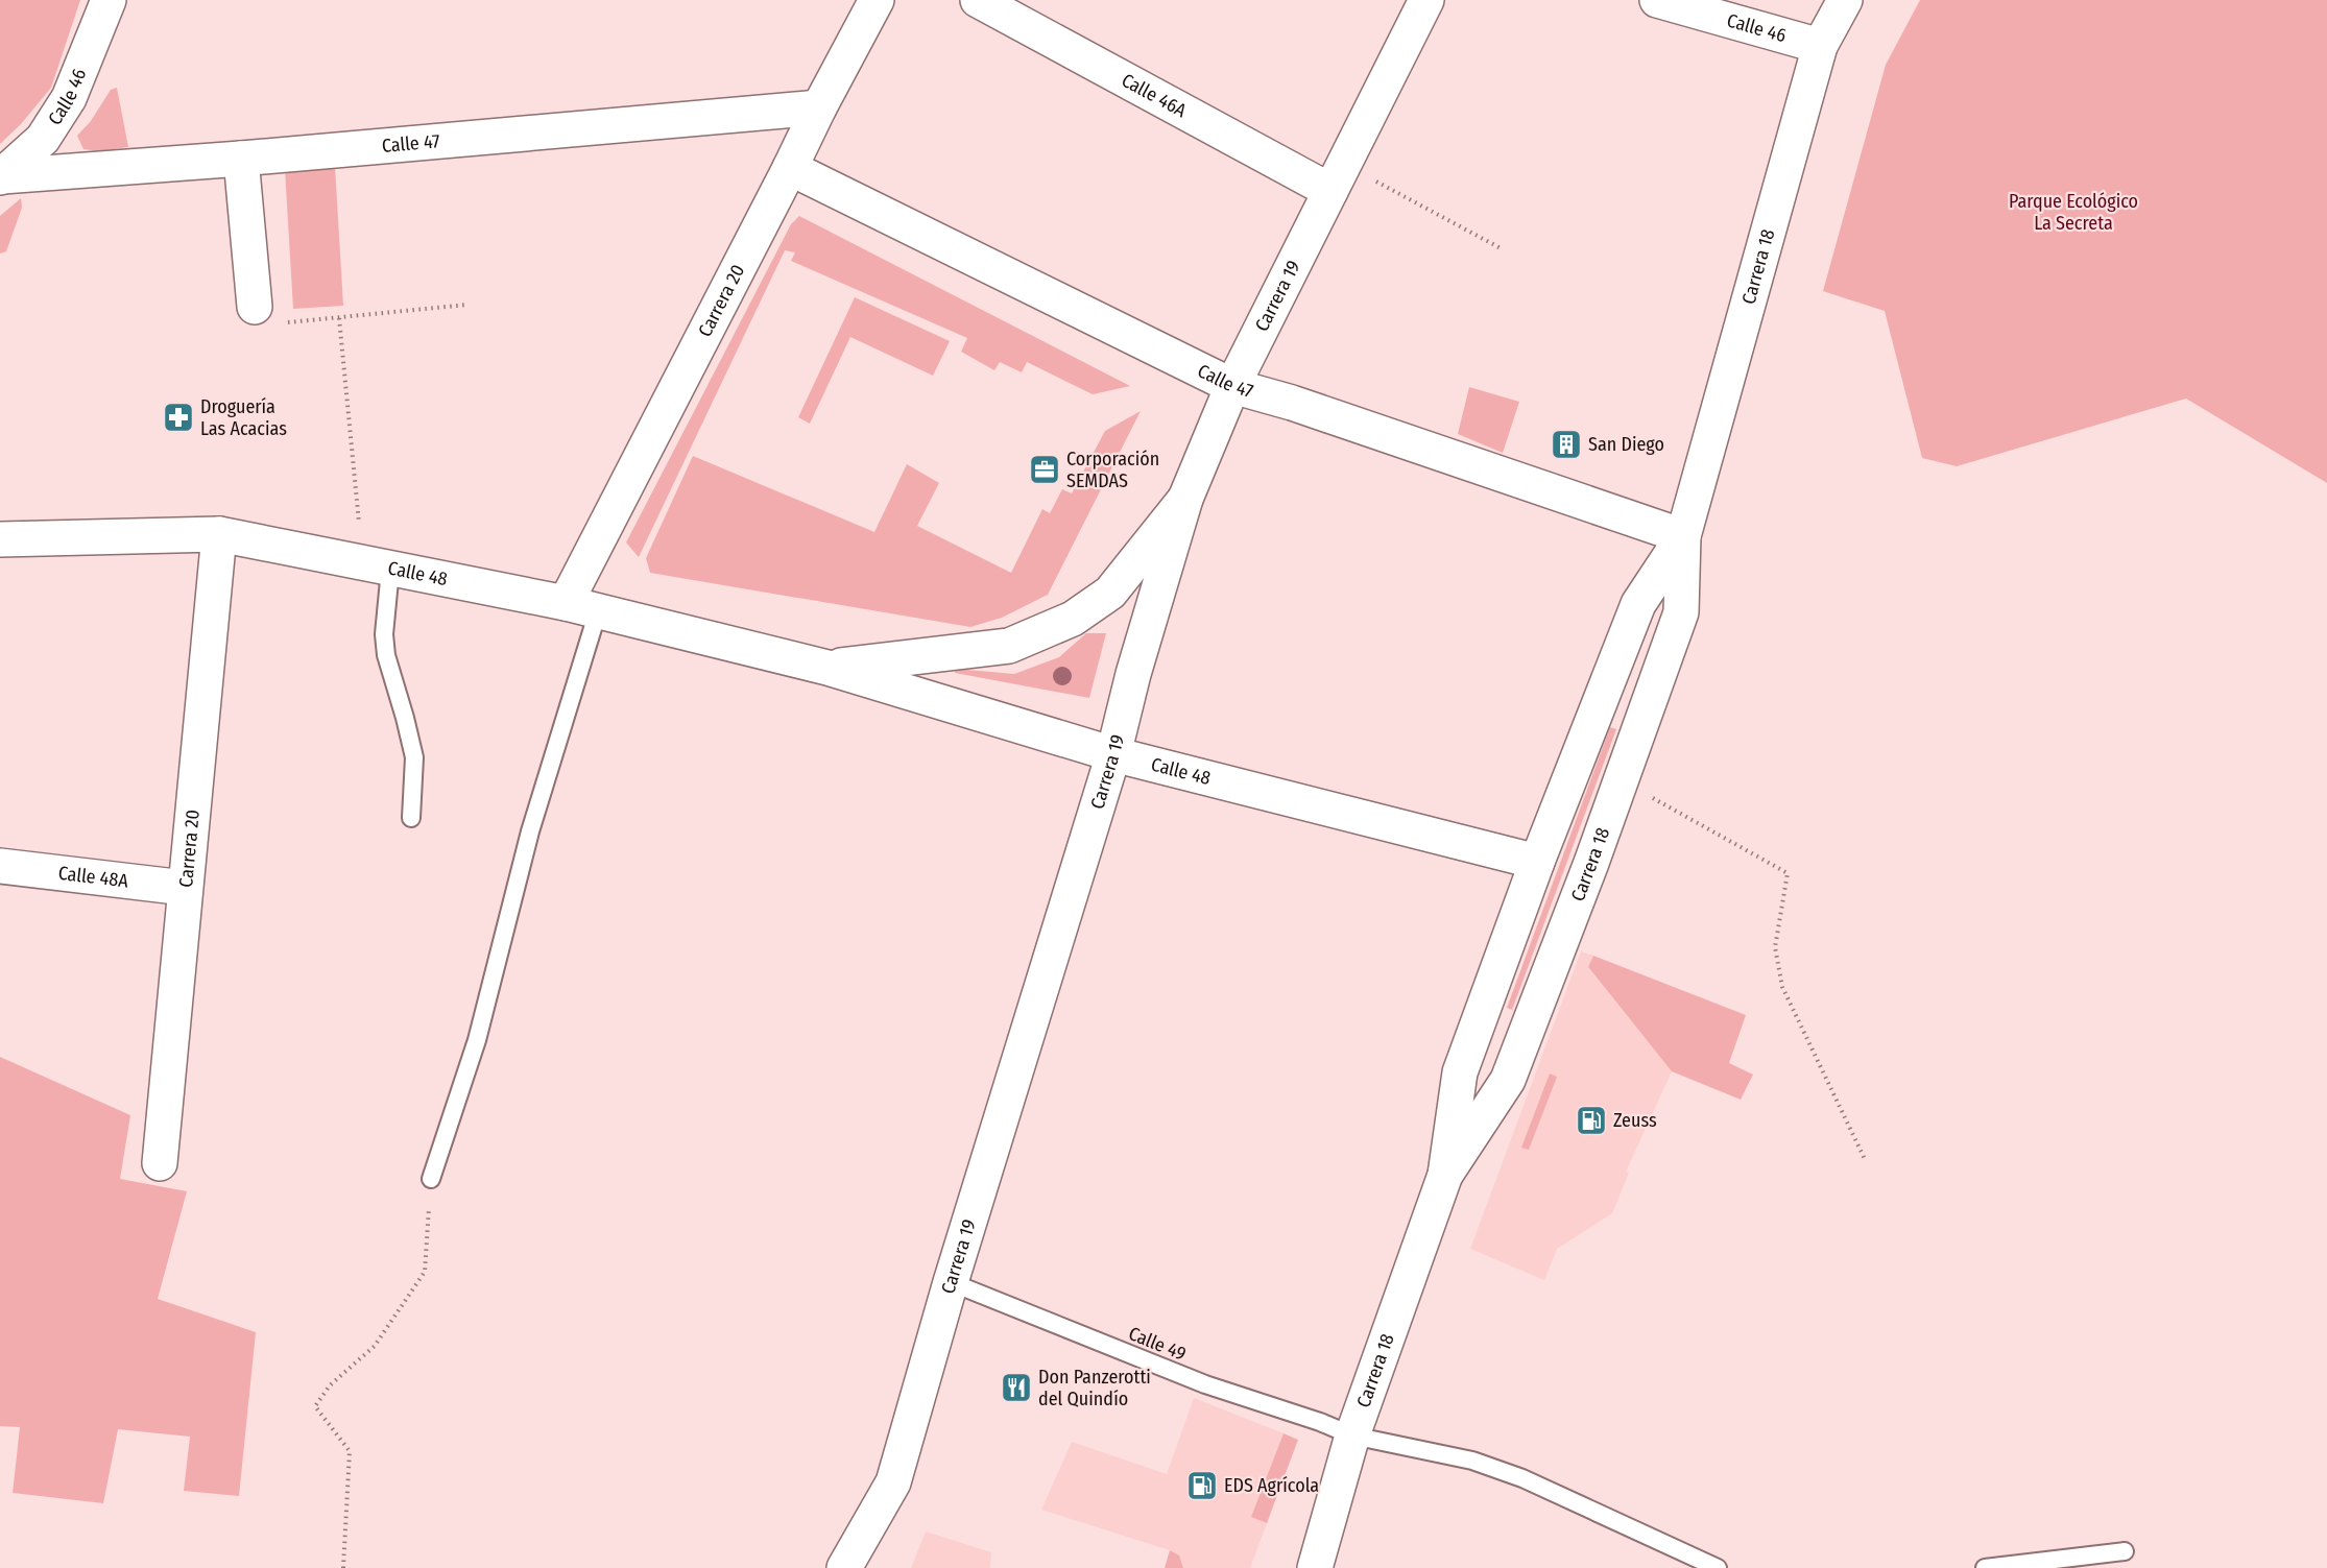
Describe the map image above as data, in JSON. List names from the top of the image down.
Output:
{
  "streets": {
    "street": [
      "Calle 46",
      "Calle 46A",
      "Calle 47",
      "Carrera 18",
      "Carrera 19",
      "Carrera 20",
      "Calle 48",
      "Calle 48A"
    ],
    "lane": ["Calle 49"]
  },
  "crossings": [
    ["Calle 46", "Calle 47"],
    ["Calle 46", "Carrera 18"],
    ["Calle 46A", "Carrera 19"],
    ["Calle 47", "Carrera 18"],
    ["Calle 47", "Carrera 19"],
    ["Calle 47", "Carrera 20"],
    ["Carrera 18", "Calle 48"],
    ["Carrera 18", "Calle 49"],
    ["Carrera 19", "Calle 48"],
    ["Carrera 19", "Calle 49"],
    ["Carrera 20", "Calle 48"],
    ["Carrera 20", "Calle 48A"]
  ],
  "parks": ["Parque Ecológico La Secreta"],
  "places": {
    "pharmacy": ["Droguería Las Acacias"],
    "building": ["San Diego"],
    "office": ["Corporación SEMDAS"],
    "fuel station": ["Zeuss", "EDS Agrícola"],
    "restaurant": ["Don Panzerotti del Quindío"]
  }
}
